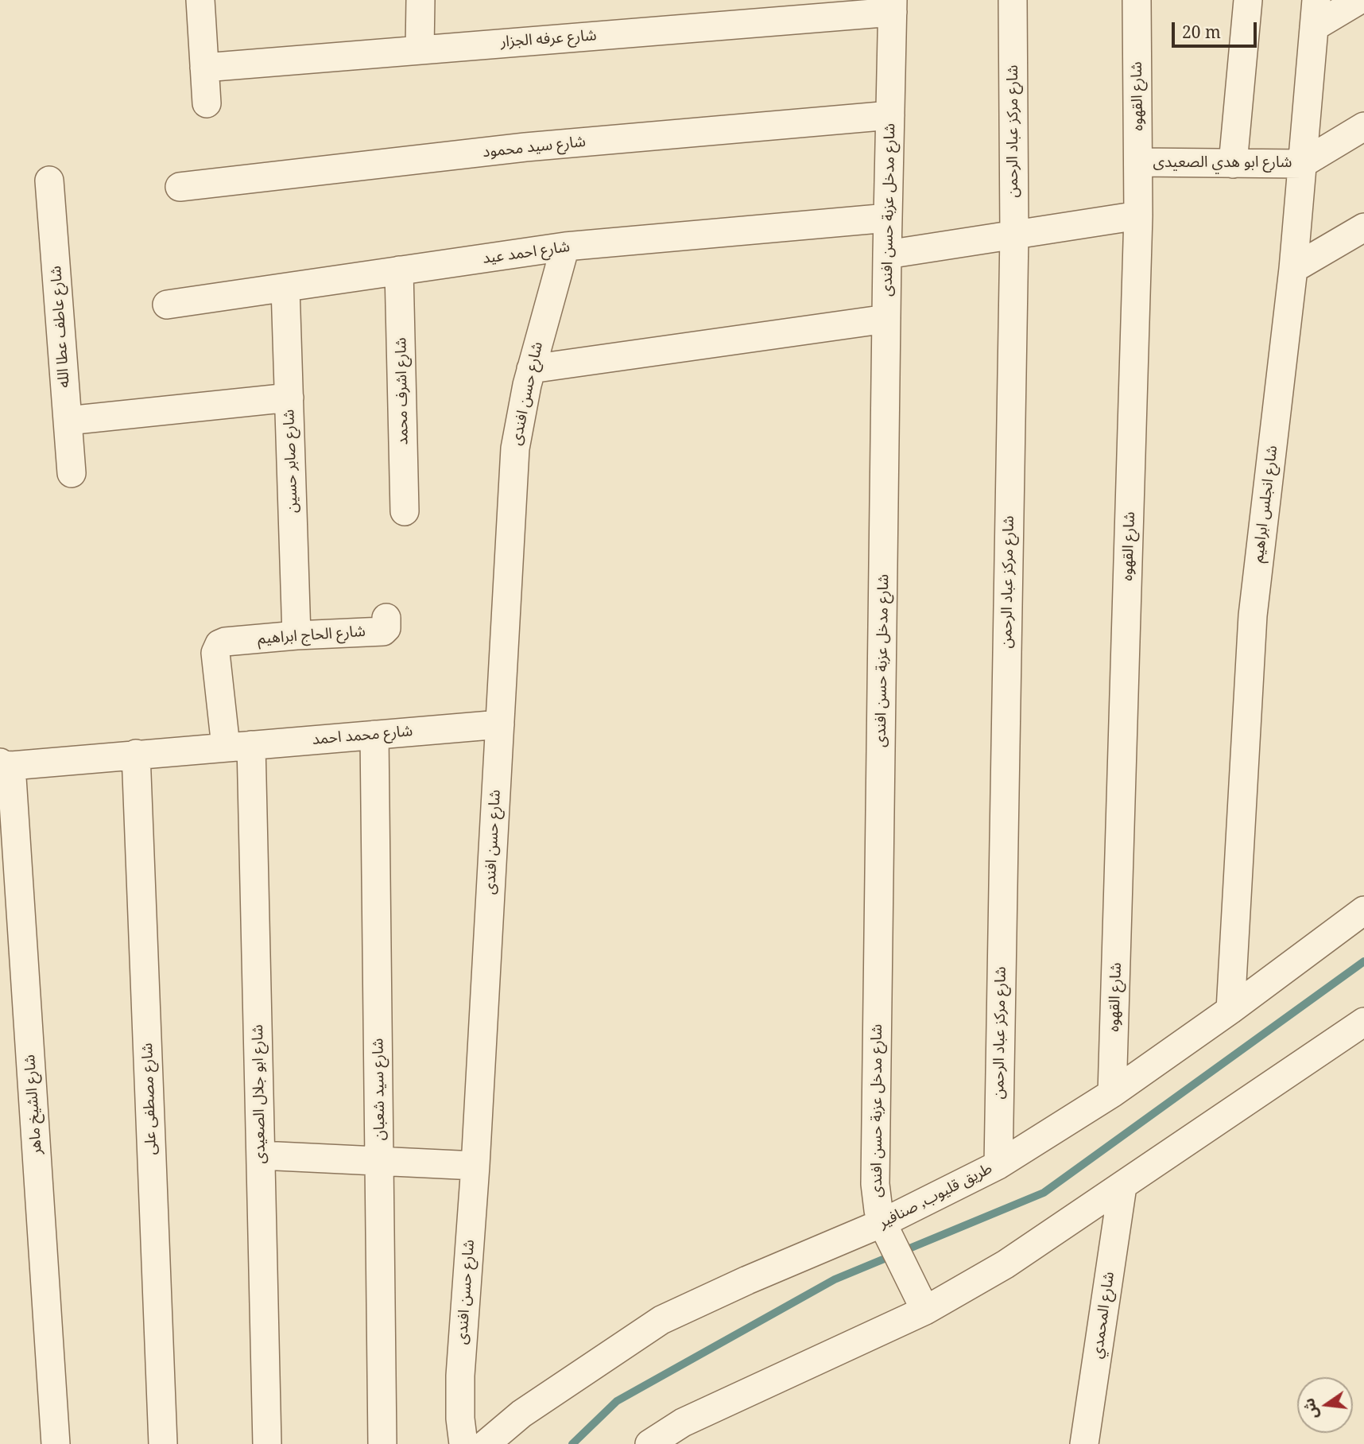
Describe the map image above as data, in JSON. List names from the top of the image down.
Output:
{
  "streets": {
    "street": [
      "شارع عرفه الجزار",
      "شارع القهوه",
      "شارع مركز عباد الرحمن",
      "شارع سيد محمود",
      "شارع ابو هدي الصعيدى",
      "شارع مدخل عزبة حسن افندى",
      "شارع احمد عيد",
      "شارع عاطف عطا الله",
      "شارع اشرف محمد",
      "شارع حسن افندى",
      "شارع صابر حسين",
      "شارع انجلس ابراهيم",
      "شارع الحاج ابراهيم",
      "شارع محمد احمد",
      "شارع سيد شعبان",
      "شارع ابو جلال الصعيدى",
      "شارع مصطفى على",
      "شارع الشيخ ماهر",
      "طريق قليوب, صنافير",
      "شارع المحمدي"
    ]
  },
  "crossings": [
    ["شارع عرفه الجزار", "شارع مدخل عزبة حسن افندى"],
    ["شارع القهوه", "شارع ابو هدي الصعيدى"],
    ["شارع القهوه", "طريق قليوب, صنافير"],
    ["شارع مركز عباد الرحمن", "طريق قليوب, صنافير"],
    ["شارع سيد محمود", "شارع مدخل عزبة حسن افندى"],
    ["شارع ابو هدي الصعيدى", "شارع انجلس ابراهيم"],
    ["شارع مدخل عزبة حسن افندى", "شارع احمد عيد"],
    ["شارع مدخل عزبة حسن افندى", "طريق قليوب, صنافير"],
    ["شارع احمد عيد", "شارع اشرف محمد"],
    ["شارع احمد عيد", "شارع حسن افندى"],
    ["شارع احمد عيد", "شارع صابر حسين"],
    ["شارع حسن افندى", "شارع محمد احمد"],
    ["شارع صابر حسين", "شارع الحاج ابراهيم"],
    ["شارع انجلس ابراهيم", "طريق قليوب, صنافير"],
    ["شارع الحاج ابراهيم", "شارع محمد احمد"],
    ["شارع الحاج ابراهيم", "شارع ابو جلال الصعيدى"],
    ["شارع محمد احمد", "شارع سيد شعبان"],
    ["شارع محمد احمد", "شارع ابو جلال الصعيدى"],
    ["شارع محمد احمد", "شارع مصطفى على"],
    ["شارع محمد احمد", "شارع الشيخ ماهر"]
  ],
  "scale_bar": "20 m",
  "north": "left"
}
